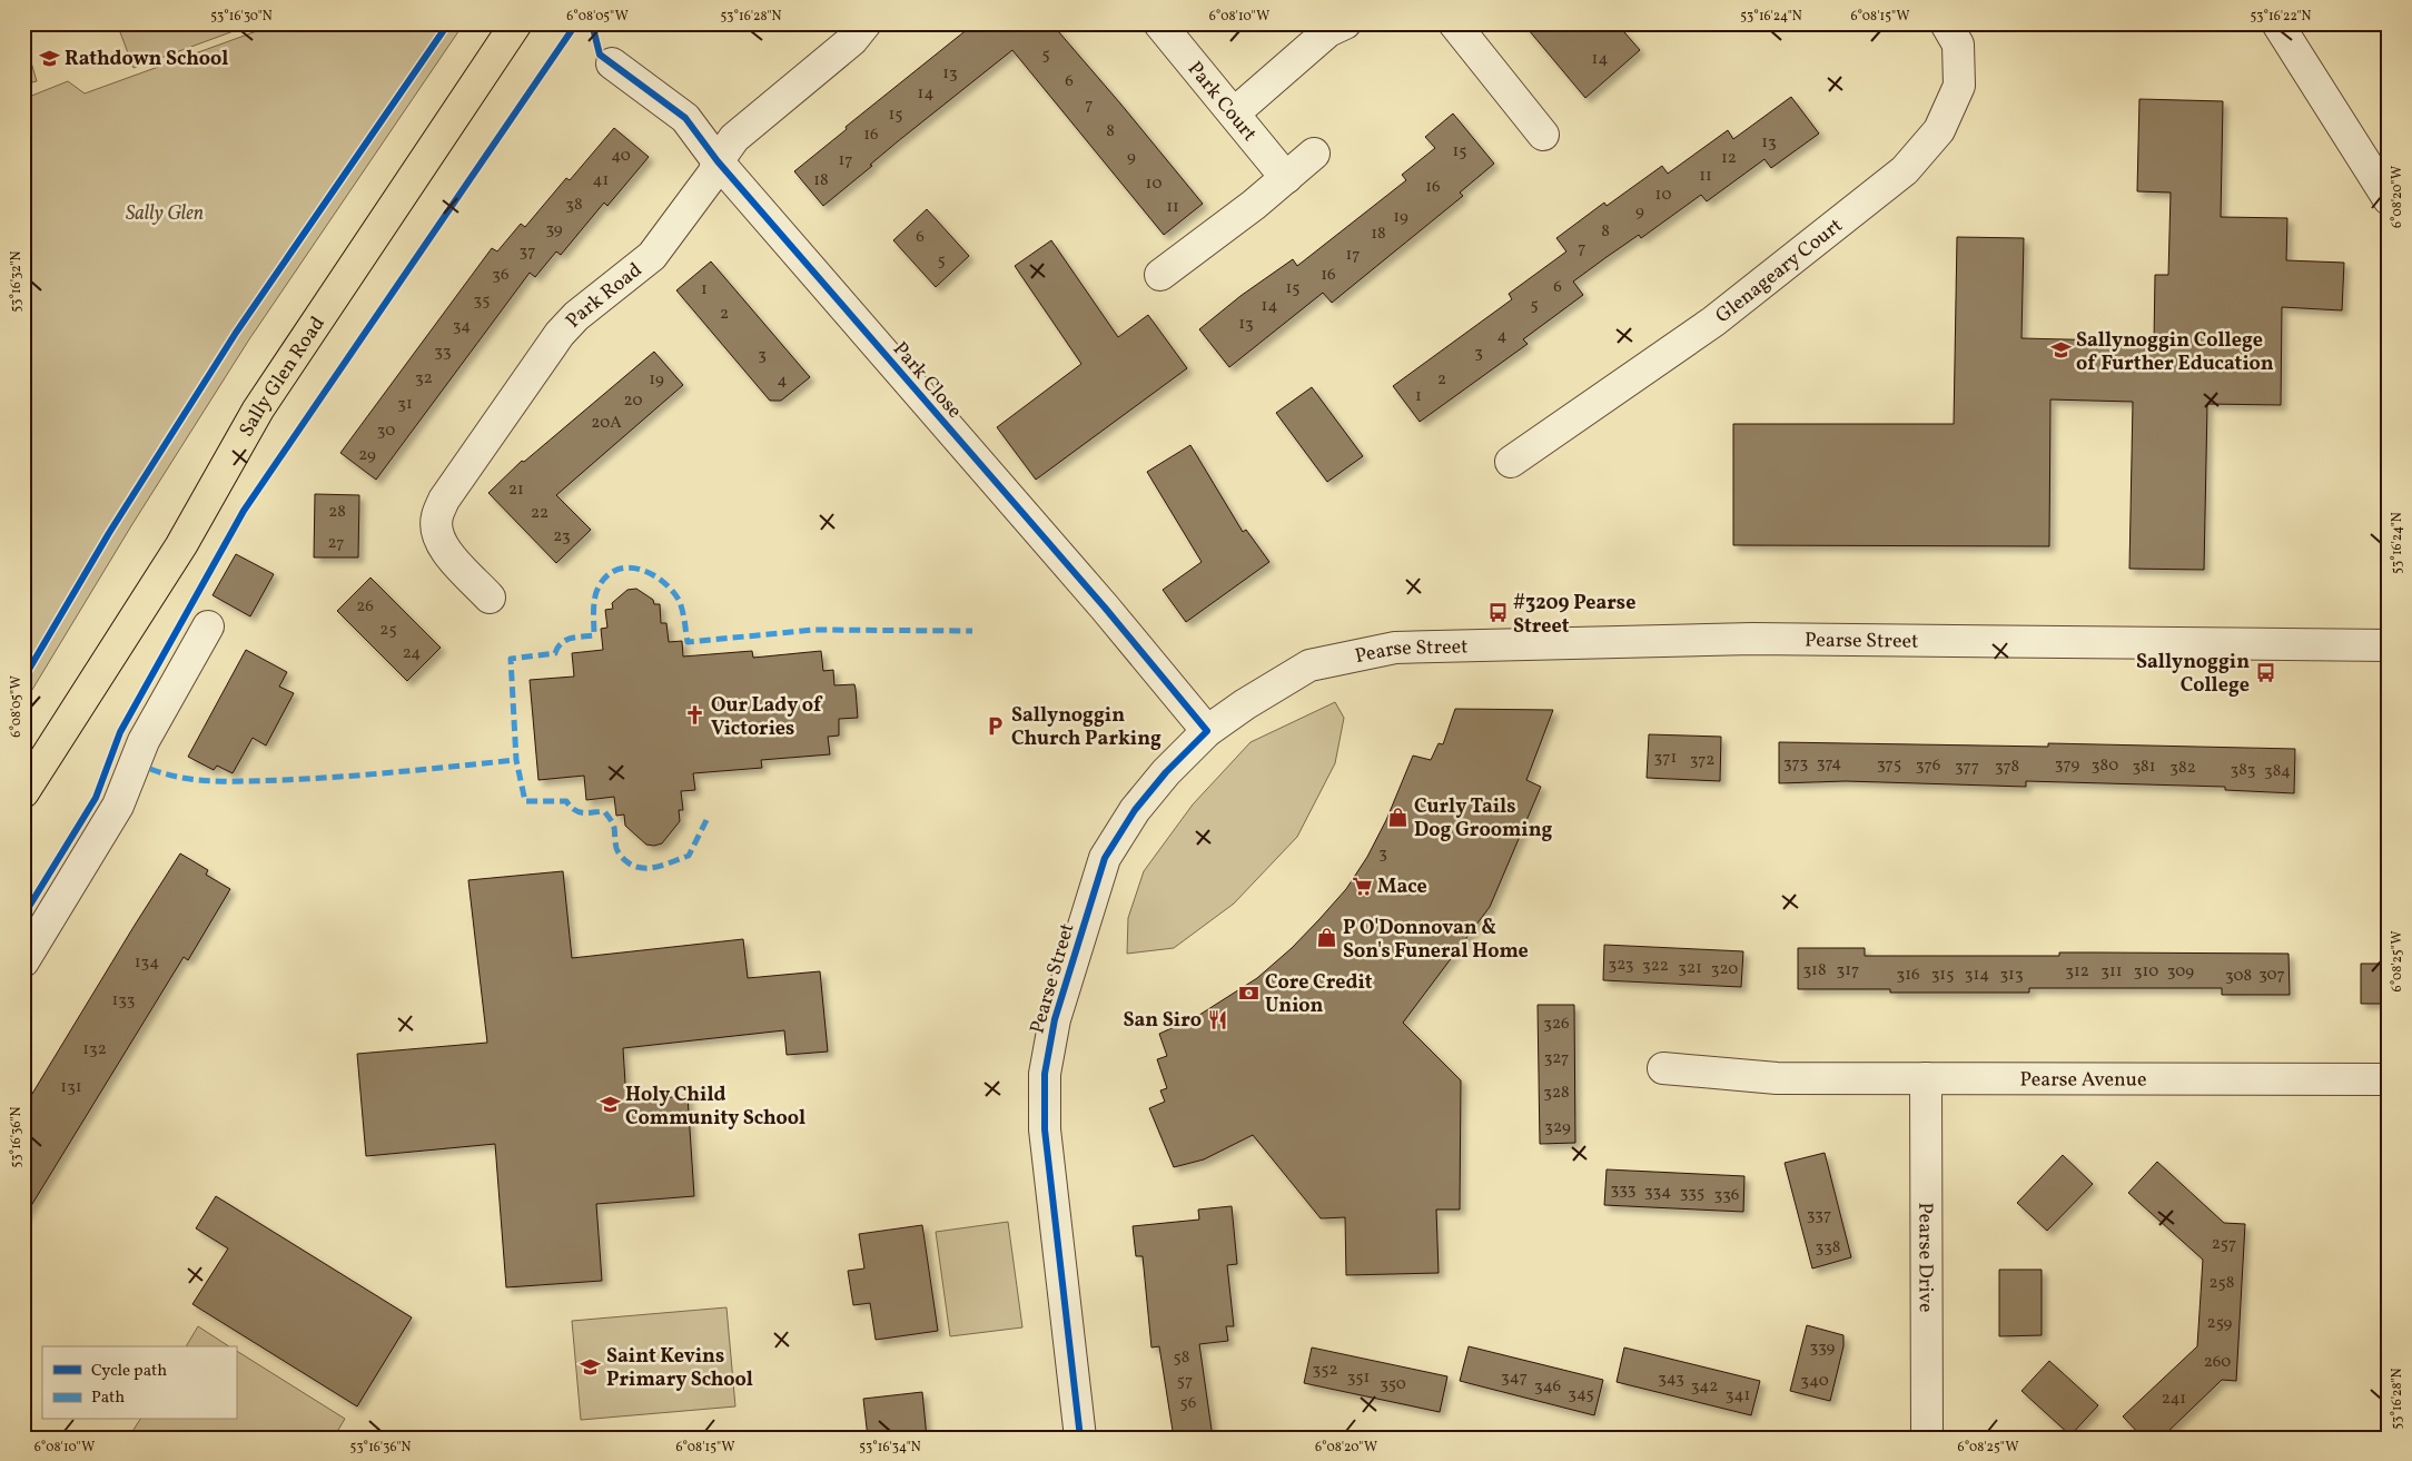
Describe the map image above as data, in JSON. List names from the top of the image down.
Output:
{
  "streets": {
    "main road": ["Sally Glen Road"],
    "street": [
      "Park Court",
      "Glenageary Court",
      "Park Road",
      "Park Close",
      "Pearse Street",
      "Pearse Avenue",
      "Pearse Drive"
    ]
  },
  "crossings": [
    ["Park Road", "Park Close"],
    ["Park Close", "Pearse Street"],
    ["Pearse Avenue", "Pearse Drive"]
  ],
  "parks": ["Sally Glen"],
  "places": {
    "school or university": [
      "Rathdown School",
      "Sallynoggin College of Further Education",
      "Holy Child Community School",
      "Saint Kevins Primary School"
    ],
    "bus stop": ["#3209 Pearse Street", "Sallynoggin College"],
    "church": ["Our Lady of Victories"],
    "parking": ["Sallynoggin Church Parking"],
    "shop": ["Curly Tails Dog Grooming", "P O'Donnovan & Son's Funeral Home"],
    "supermarket": ["Mace"],
    "bank": ["Core Credit Union"],
    "restaurant": ["San Siro"]
  },
  "house_numbers": [
    "5",
    "14",
    "13",
    "6",
    "14",
    "7",
    "15",
    "8",
    "16",
    "13",
    "15",
    "40",
    "9",
    "12",
    "17",
    "11",
    "41",
    "18",
    "10",
    "16",
    "10",
    "38",
    "11",
    "9",
    "19",
    "39",
    "8",
    "18",
    "6",
    "7",
    "37",
    "17",
    "5",
    "36",
    "16",
    "6",
    "15",
    "1",
    "35",
    "5",
    "14",
    "2",
    "13",
    "34",
    "4",
    "33",
    "3",
    "3",
    "32",
    "19",
    "2",
    "4",
    "1",
    "20",
    "31",
    "20A",
    "30",
    "29",
    "21",
    "28",
    "22",
    "23",
    "27",
    "26",
    "25",
    "24",
    "371",
    "372",
    "373",
    "374",
    "375",
    "379",
    "376",
    "380",
    "377",
    "378",
    "381",
    "382",
    "383",
    "384",
    "3",
    "134",
    "323",
    "322",
    "321",
    "320",
    "318",
    "317",
    "312",
    "311",
    "310",
    "309",
    "316",
    "315",
    "314",
    "313",
    "307",
    "308",
    "133",
    "326",
    "132",
    "327",
    "131",
    "328",
    "329",
    "333",
    "334",
    "335",
    "336",
    "337",
    "257",
    "338",
    "258",
    "259",
    "339",
    "58",
    "260",
    "352",
    "351",
    "347",
    "343",
    "57",
    "340",
    "350",
    "346",
    "342",
    "345",
    "341",
    "241",
    "56"
  ],
  "legend": ["Cycle path", "Path"],
  "coordinates": [
    "53°16'30\"N",
    "6°08'05\"W",
    "53°16'28\"N",
    "6°08'10\"W",
    "53°16'24\"N",
    "6°08'15\"W",
    "53°16'22\"N",
    "6°08'20\"W",
    "53°16'32\"N",
    "6°08'25\"W",
    "53°16'36\"N",
    "53°16'34\"N"
  ]
}
